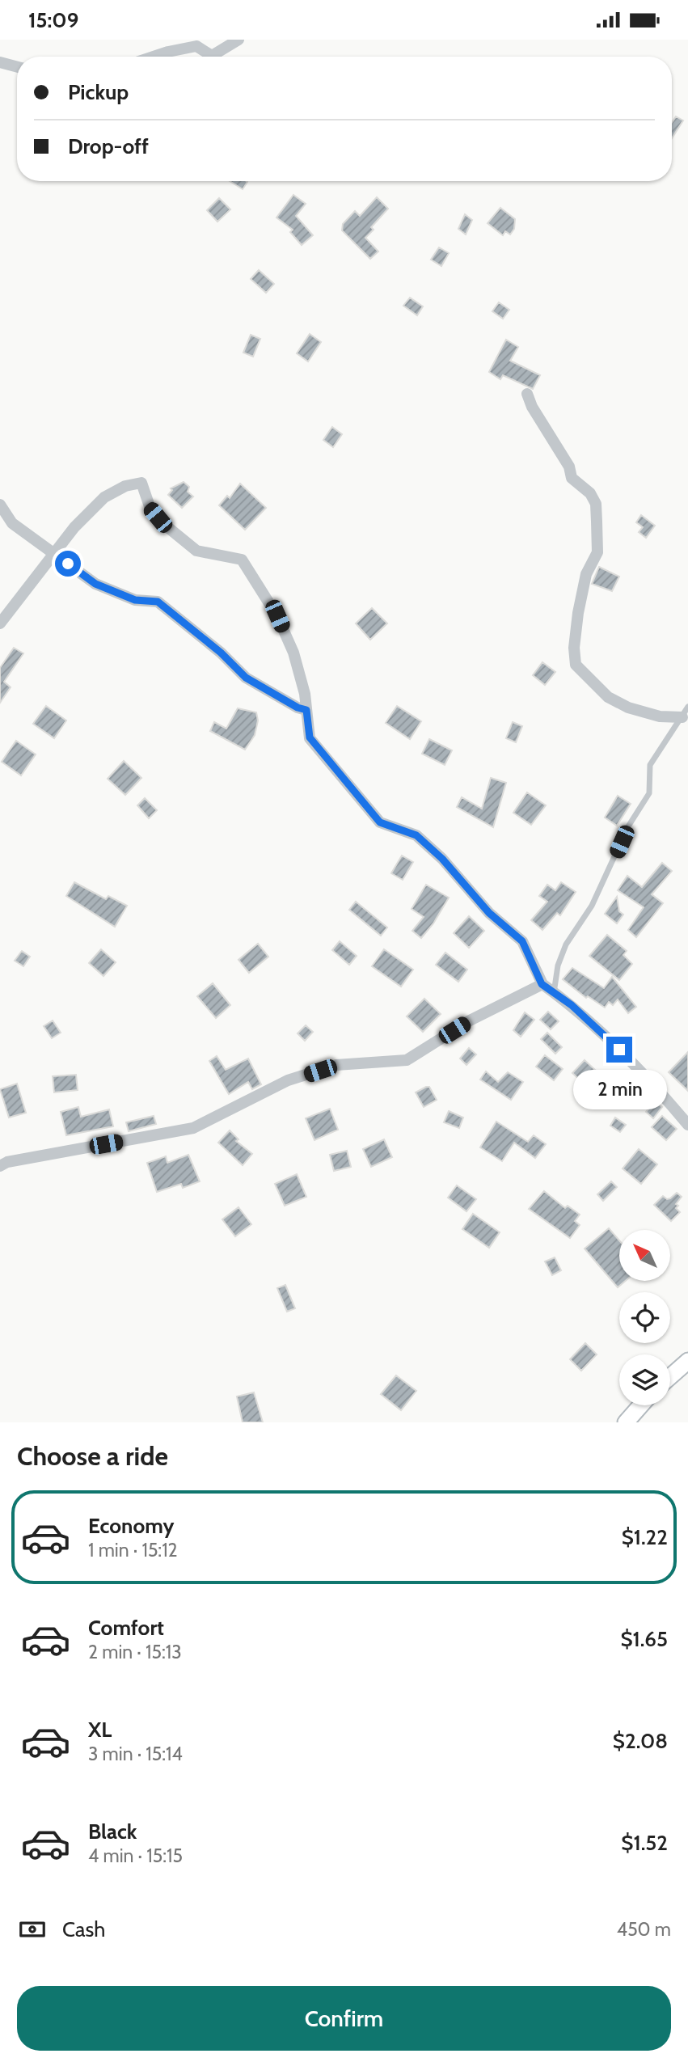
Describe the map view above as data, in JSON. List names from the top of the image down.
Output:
{
  "north": "top left",
  "page": {
    "status": "15:09",
    "banner": ["Pickup", "Drop-off"],
    "bubble": "2 min",
    "heading": "Choose a ride",
    "list": [
      {
        "name": "Economy",
        "note": "1 min · 15:12",
        "value": "$1.22"
      },
      {
        "name": "Comfort",
        "note": "2 min · 15:13",
        "value": "$1.65"
      },
      {
        "name": "XL",
        "note": "3 min · 15:14",
        "value": "$2.08"
      },
      {
        "name": "Black",
        "note": "4 min · 15:15",
        "value": "$1.52"
      }
    ],
    "pay": ["Cash", "450 m"],
    "buttons": "Confirm"
  }
}
